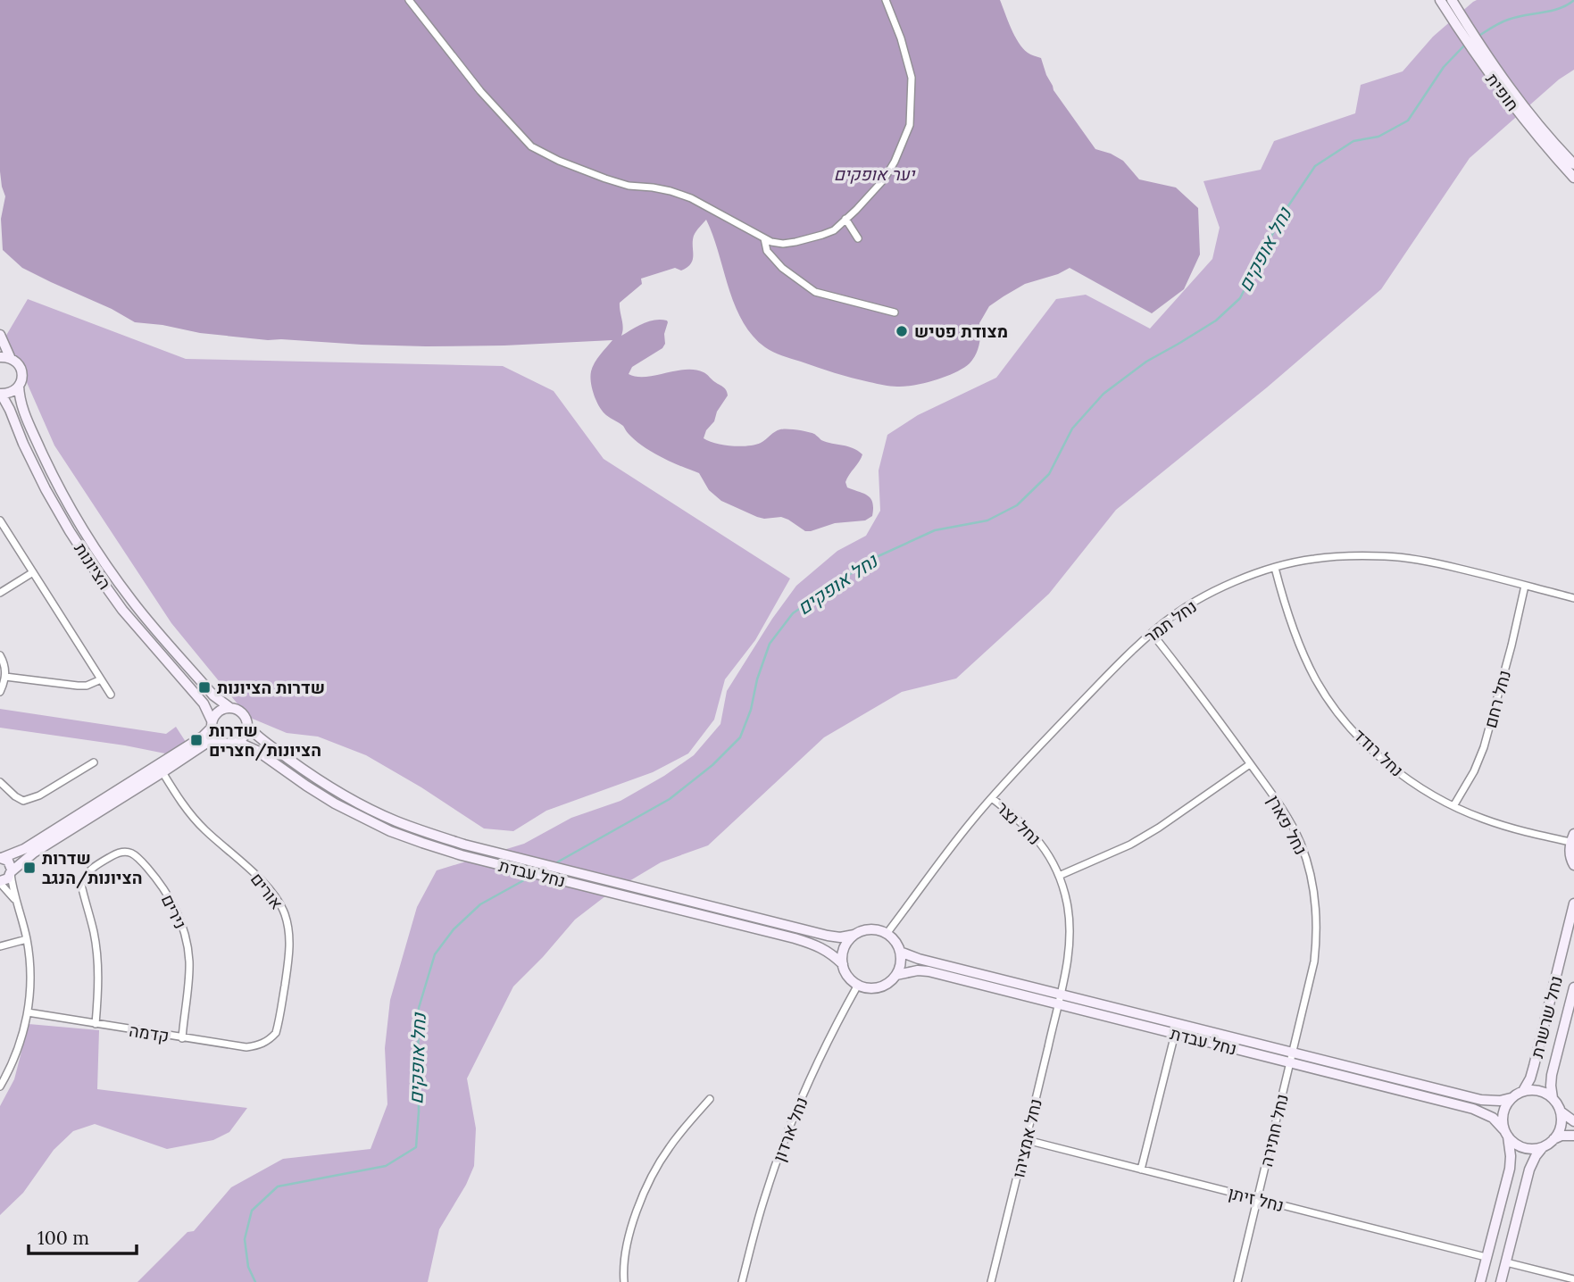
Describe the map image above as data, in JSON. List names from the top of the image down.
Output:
{
  "streets": {
    "street": [
      "חופית",
      "הציונות",
      "נחל תמר",
      "נחל רחם",
      "נחל רודד",
      "נחל נצר",
      "נחל פארן",
      "נחל עבדת",
      "אורים",
      "נירים",
      "נחל שרשרת",
      "קדמה",
      "נחל ארדון",
      "נחל חתירה",
      "נחל אמציהו",
      "נחל זיתן"
    ]
  },
  "crossings": [
    ["הציונות", "נחל עבדת"],
    ["נחל תמר", "נחל רחם"],
    ["נחל תמר", "נחל רודד"],
    ["נחל תמר", "נחל נצר"],
    ["נחל תמר", "נחל פארן"],
    ["נחל תמר", "נחל עבדת"],
    ["נחל תמר", "נחל ארדון"],
    ["נחל רחם", "נחל רודד"],
    ["נחל נצר", "נחל עבדת"],
    ["נחל נצר", "נחל אמציהו"],
    ["נחל פארן", "נחל עבדת"],
    ["נחל פארן", "נחל חתירה"],
    ["נחל עבדת", "נחל שרשרת"],
    ["נחל עבדת", "נחל ארדון"],
    ["נחל עבדת", "נחל חתירה"],
    ["נחל עבדת", "נחל אמציהו"],
    ["אורים", "קדמה"],
    ["נירים", "קדמה"],
    ["נחל חתירה", "נחל זיתן"],
    ["נחל אמציהו", "נחל זיתן"]
  ],
  "water": ["נחל אופקים"],
  "parks": ["יער אופקים"],
  "places": {
    "other": ["מצודת פטיש"],
    "transit": ["שדרות הציונות", "שדרות הציונות/חצרים", "שדרות הציונות/הנגב"]
  },
  "scale_bar": "100 m"
}
